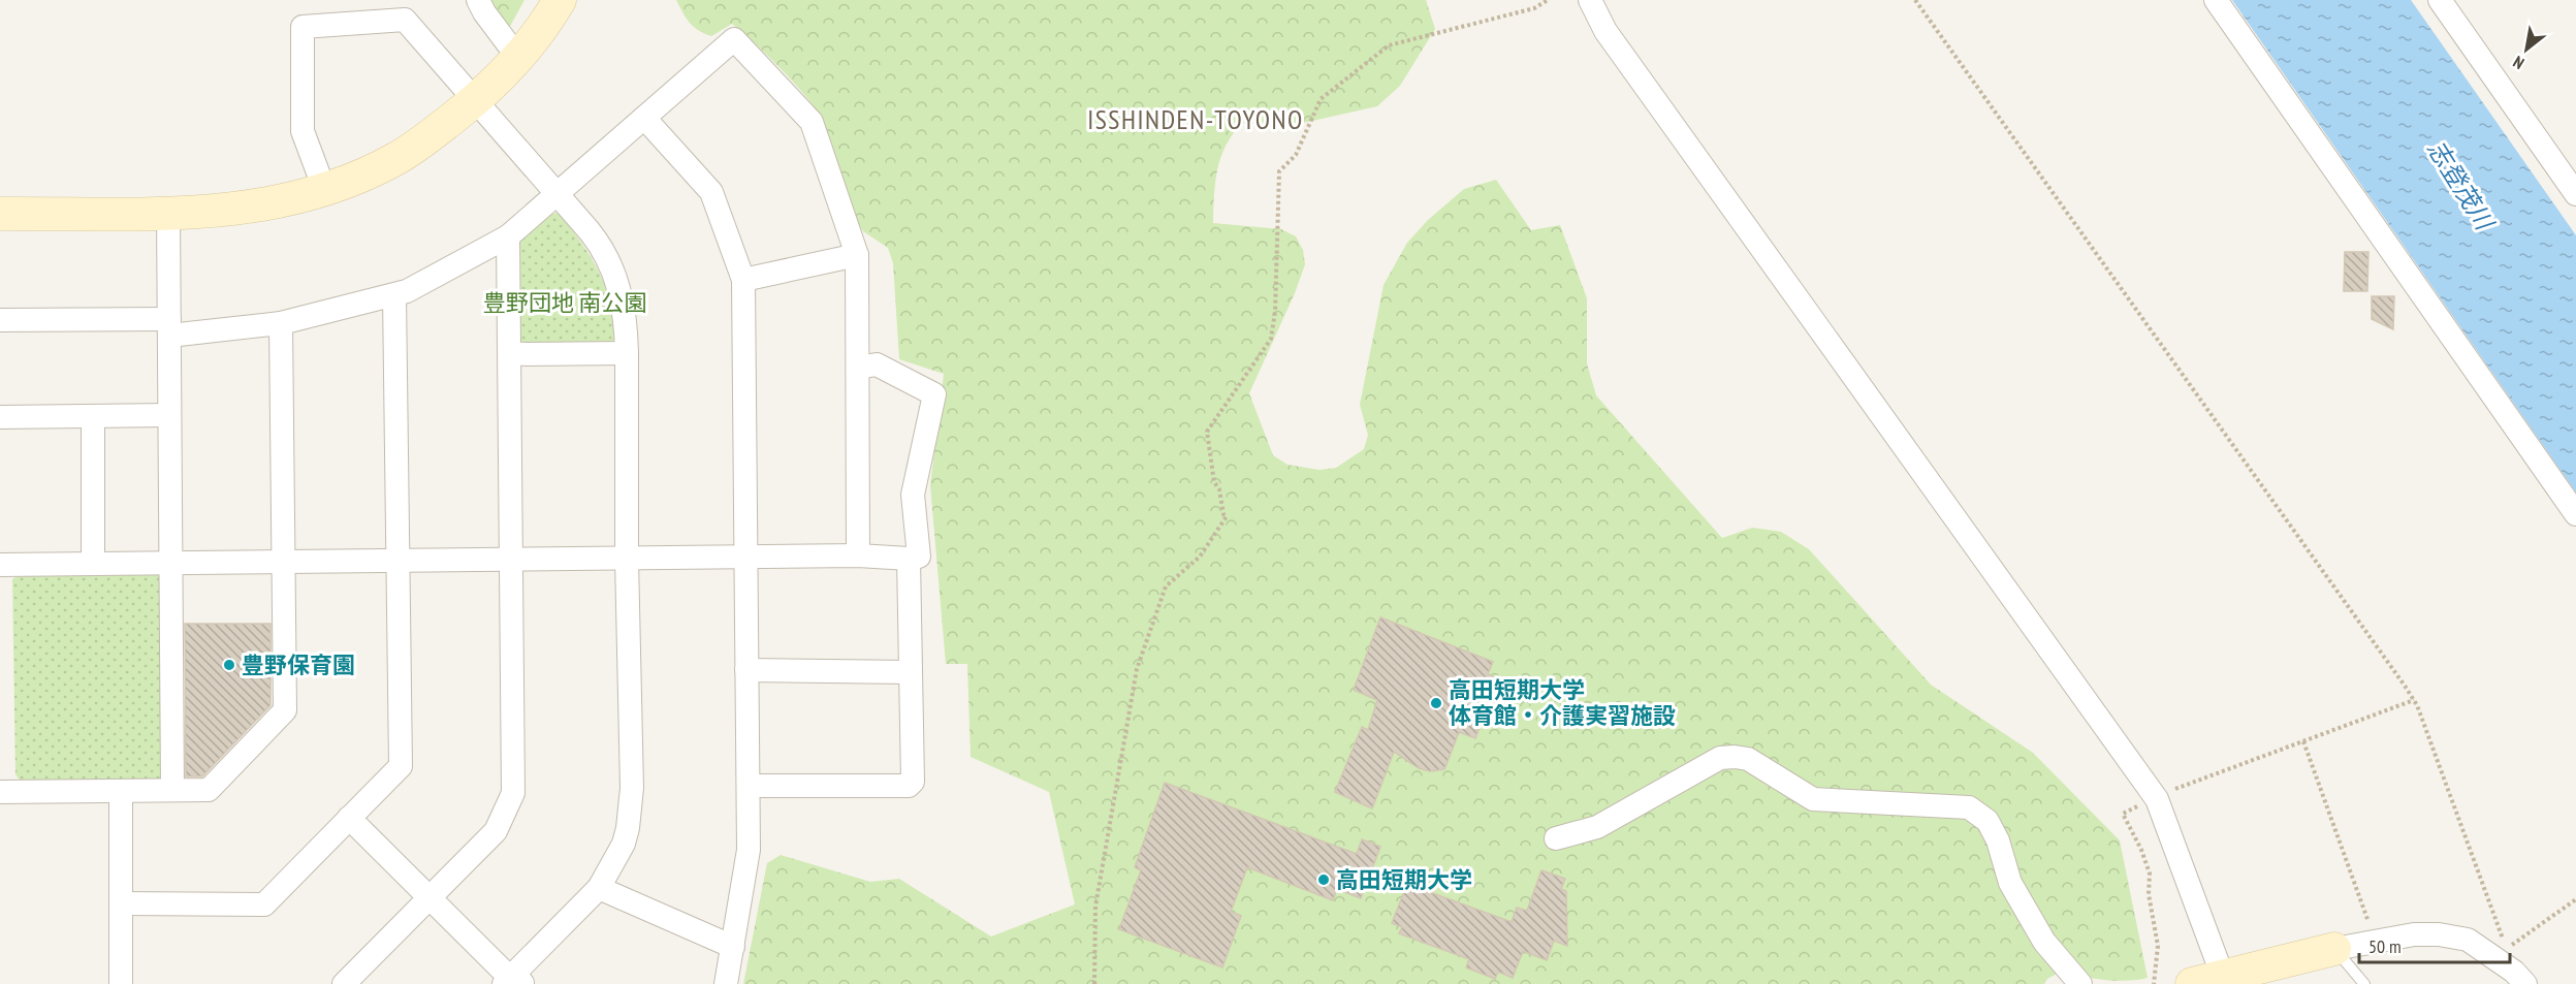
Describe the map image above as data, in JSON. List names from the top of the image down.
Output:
{
  "districts": ["ISSHINDEN-TOYONO"],
  "water": ["志登茂川"],
  "parks": ["豊野団地 南公園"],
  "places": ["豊野保育園", "高田短期大学 体育館・介護実習施設", "高田短期大学"],
  "scale_bar": "50 m",
  "north": "bottom left"
}
